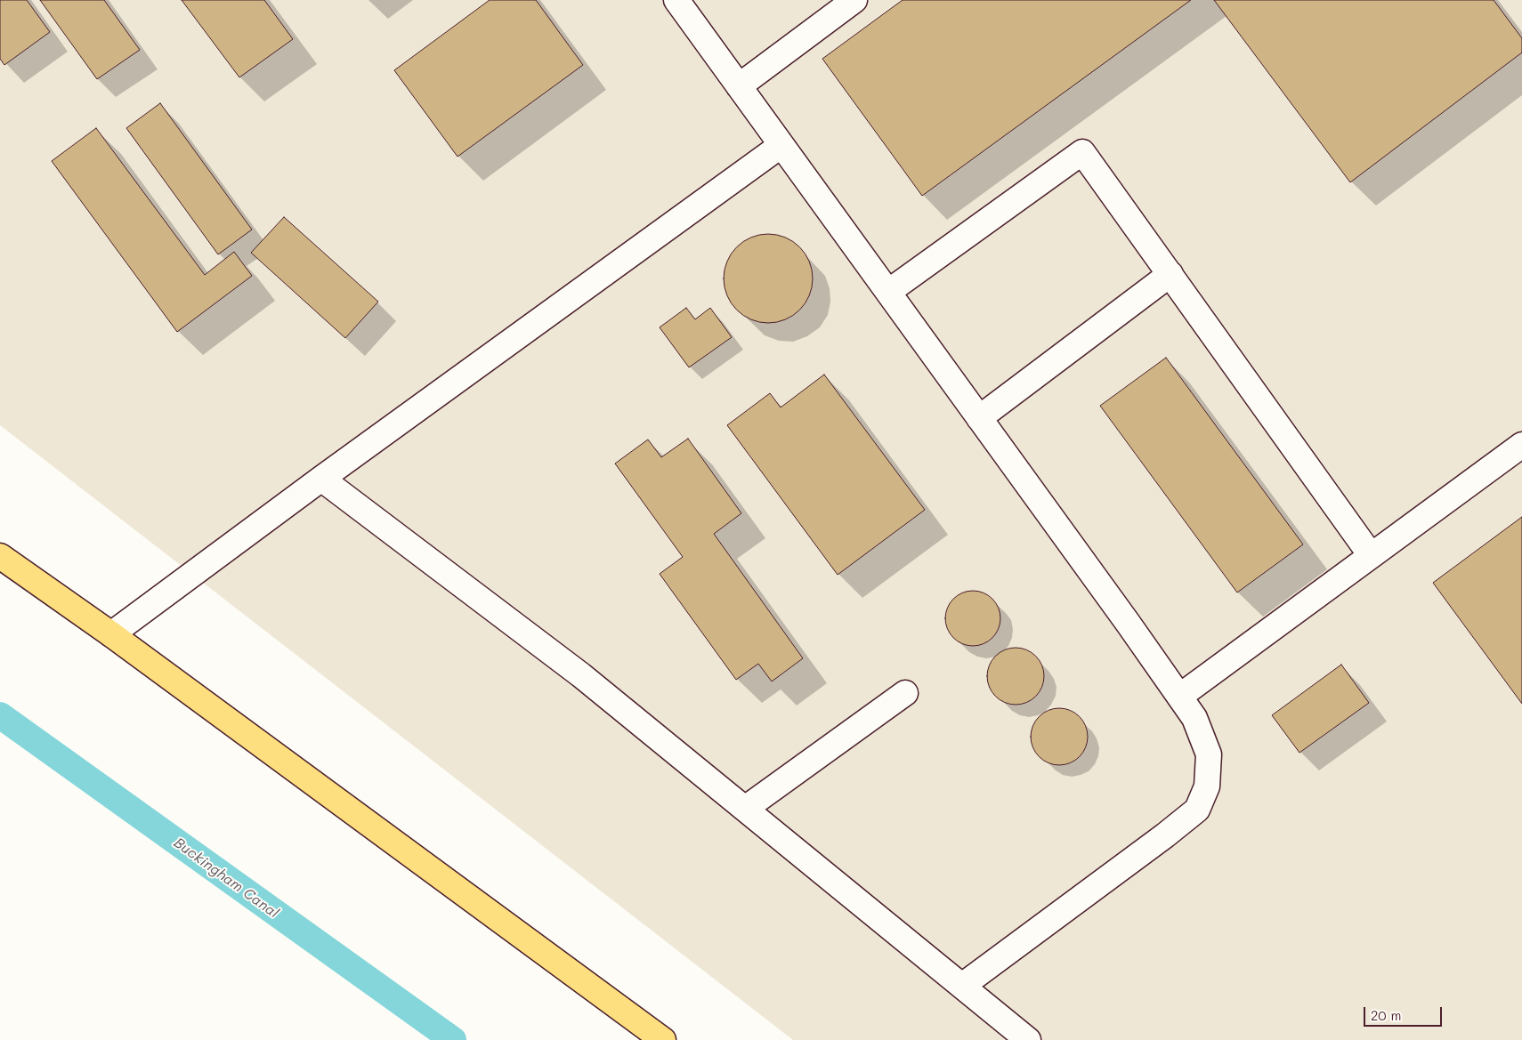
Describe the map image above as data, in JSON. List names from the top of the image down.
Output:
{
  "water": ["Buckingham Canal"],
  "scale_bar": "20 m"
}
